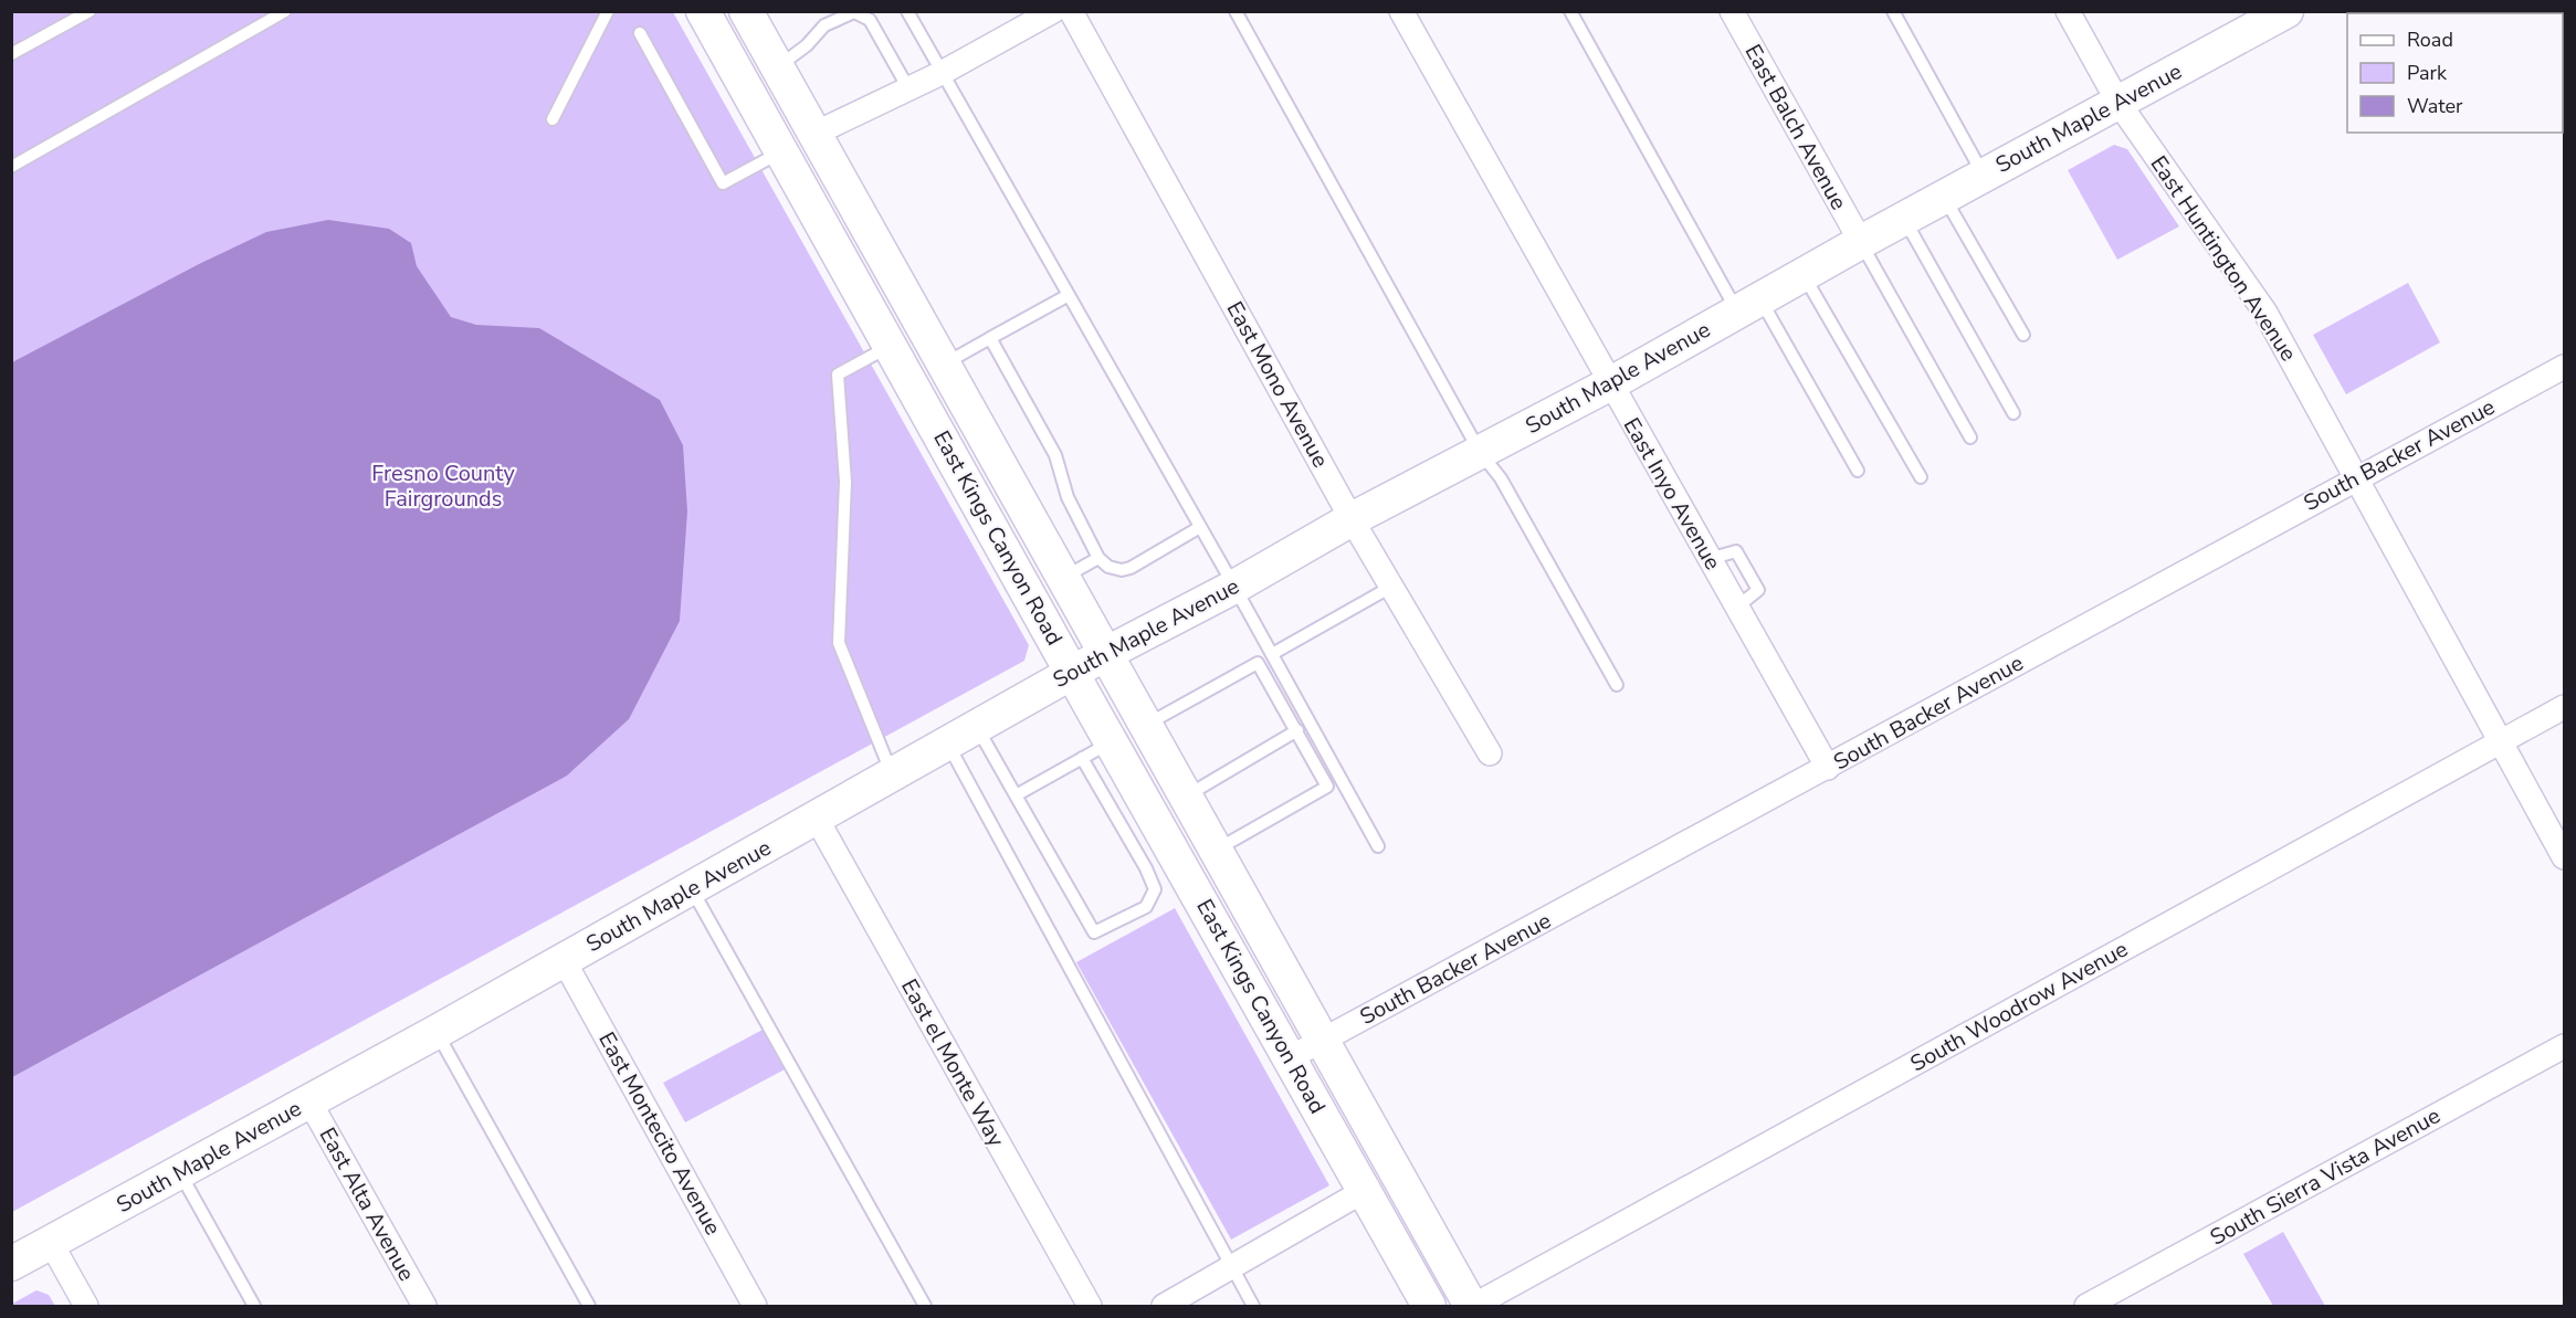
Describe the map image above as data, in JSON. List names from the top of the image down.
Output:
{
  "streets": {
    "main road": ["South Maple Avenue", "East Kings Canyon Road"],
    "street": [
      "East Balch Avenue",
      "East Huntington Avenue",
      "East Mono Avenue",
      "South Backer Avenue",
      "East Inyo Avenue",
      "South Woodrow Avenue",
      "East el Monte Way",
      "East Montecito Avenue",
      "South Sierra Vista Avenue",
      "East Alta Avenue"
    ]
  },
  "crossings": [
    ["South Maple Avenue", "East Balch Avenue"],
    ["South Maple Avenue", "East Huntington Avenue"],
    ["South Maple Avenue", "East Mono Avenue"],
    ["South Maple Avenue", "East Inyo Avenue"],
    ["South Maple Avenue", "East Kings Canyon Road"],
    ["South Maple Avenue", "East el Monte Way"],
    ["South Maple Avenue", "East Montecito Avenue"],
    ["South Maple Avenue", "East Alta Avenue"],
    ["East Huntington Avenue", "South Backer Avenue"],
    ["East Huntington Avenue", "South Woodrow Avenue"],
    ["South Backer Avenue", "East Inyo Avenue"],
    ["South Backer Avenue", "East Kings Canyon Road"],
    ["East Kings Canyon Road", "South Woodrow Avenue"]
  ],
  "parks": ["Fresno County Fairgrounds"],
  "legend": ["Road", "Park", "Water"]
}
